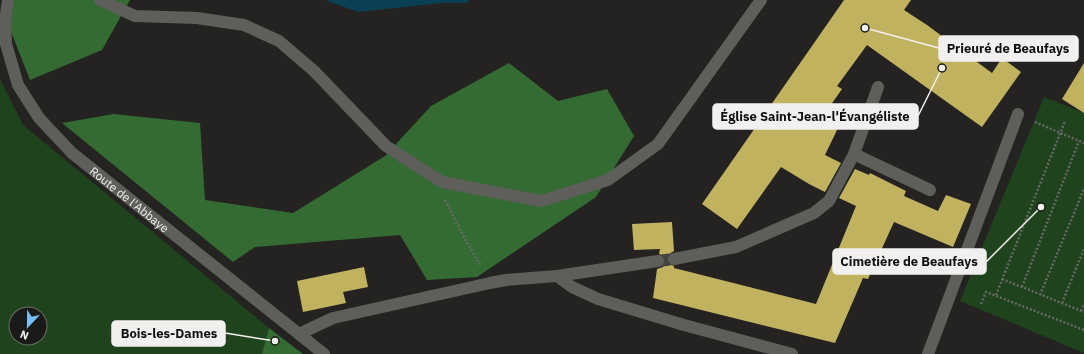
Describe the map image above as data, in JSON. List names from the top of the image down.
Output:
{
  "streets": {
    "street": ["Route de l'Abbaye"]
  },
  "places": [
    "Prieuré de Beaufays",
    "Église Saint-Jean-l'Évangéliste",
    "Cimetière de Beaufays",
    "Bois-les-Dames"
  ],
  "north": "bottom"
}
